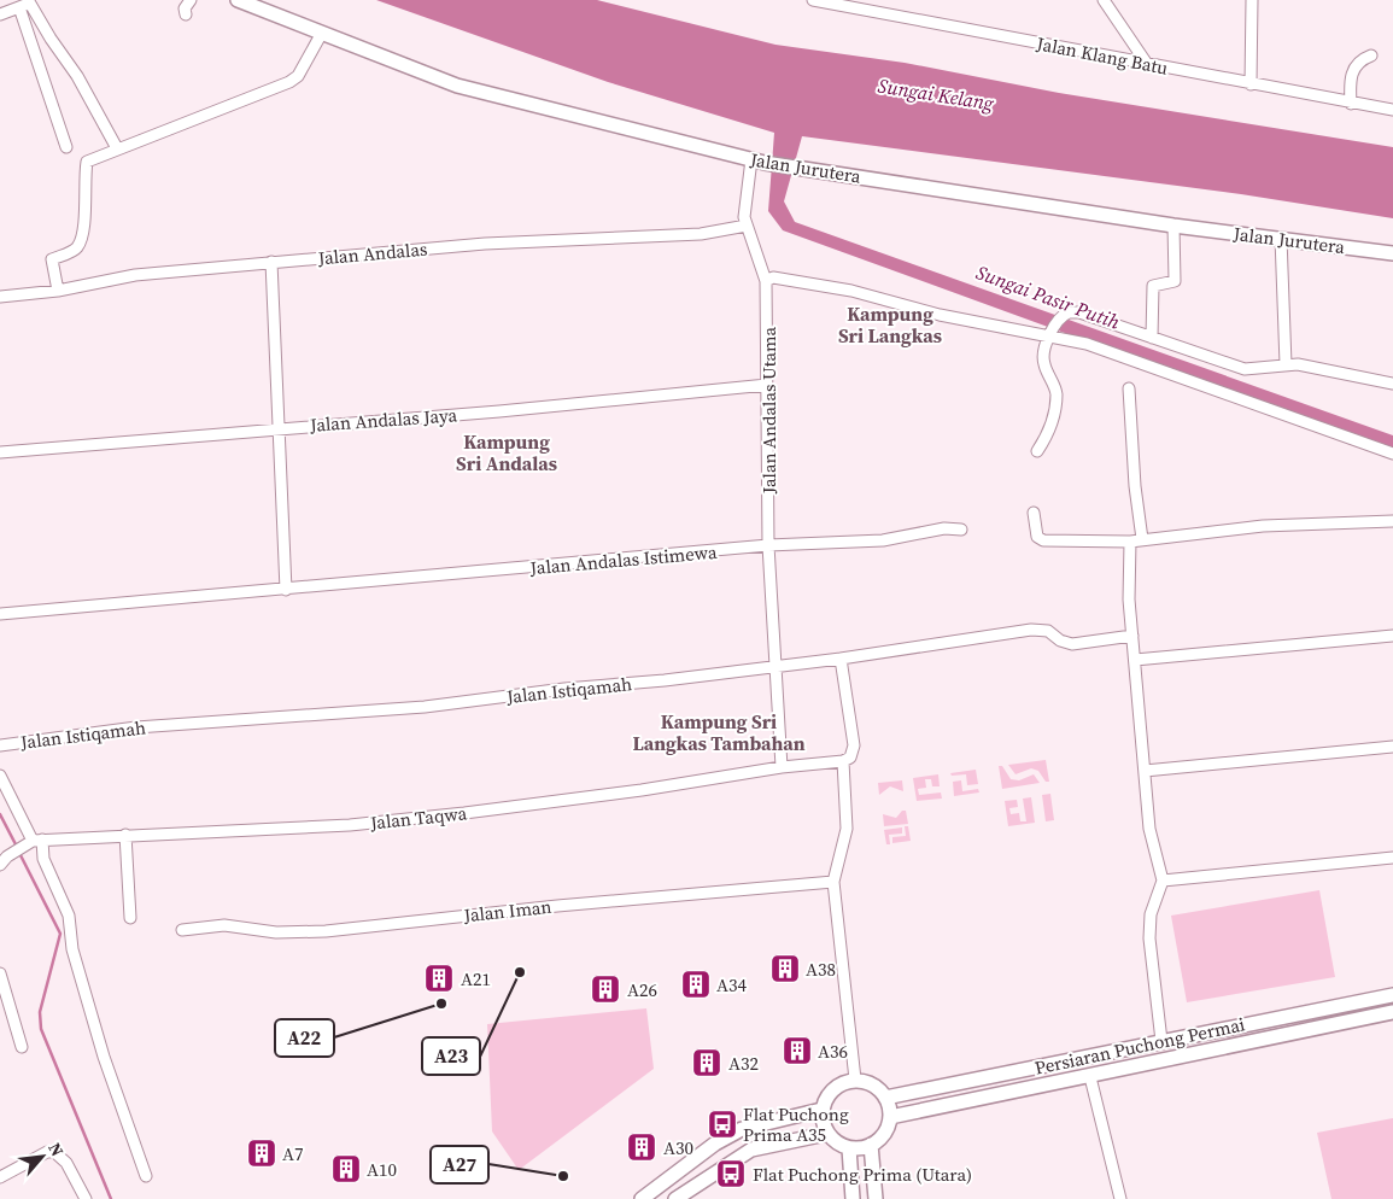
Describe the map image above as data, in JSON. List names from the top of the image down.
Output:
{
  "streets": {
    "street": [
      "Jalan Klang Batu",
      "Jalan Jurutera",
      "Jalan Andalas",
      "Jalan Andalas Utama",
      "Jalan Andalas Jaya",
      "Jalan Andalas Istimewa",
      "Jalan Istiqamah",
      "Jalan Taqwa",
      "Jalan Iman",
      "Persiaran Puchong Permai"
    ]
  },
  "crossings": [
    ["Jalan Jurutera", "Jalan Andalas Utama"],
    ["Jalan Andalas", "Jalan Andalas Utama"],
    ["Jalan Andalas Utama", "Jalan Andalas Jaya"],
    ["Jalan Andalas Utama", "Jalan Andalas Istimewa"],
    ["Jalan Andalas Utama", "Jalan Istiqamah"],
    ["Jalan Andalas Utama", "Jalan Taqwa"]
  ],
  "districts": ["Kampung Sri Langkas", "Kampung Sri Andalas", "Kampung Sri Langkas Tambahan"],
  "water": ["Sungai Kelang", "Sungai Pasir Putih"],
  "places": {
    "building": [
      "A38",
      "A21",
      "A34",
      "A26",
      "A36",
      "A32",
      "A30",
      "A7",
      "A10"
    ],
    "other": ["A23", "A22", "A27"],
    "bus stop": ["Flat Puchong Prima A35", "Flat Puchong Prima (Utara)"]
  },
  "north": "top right"
}
